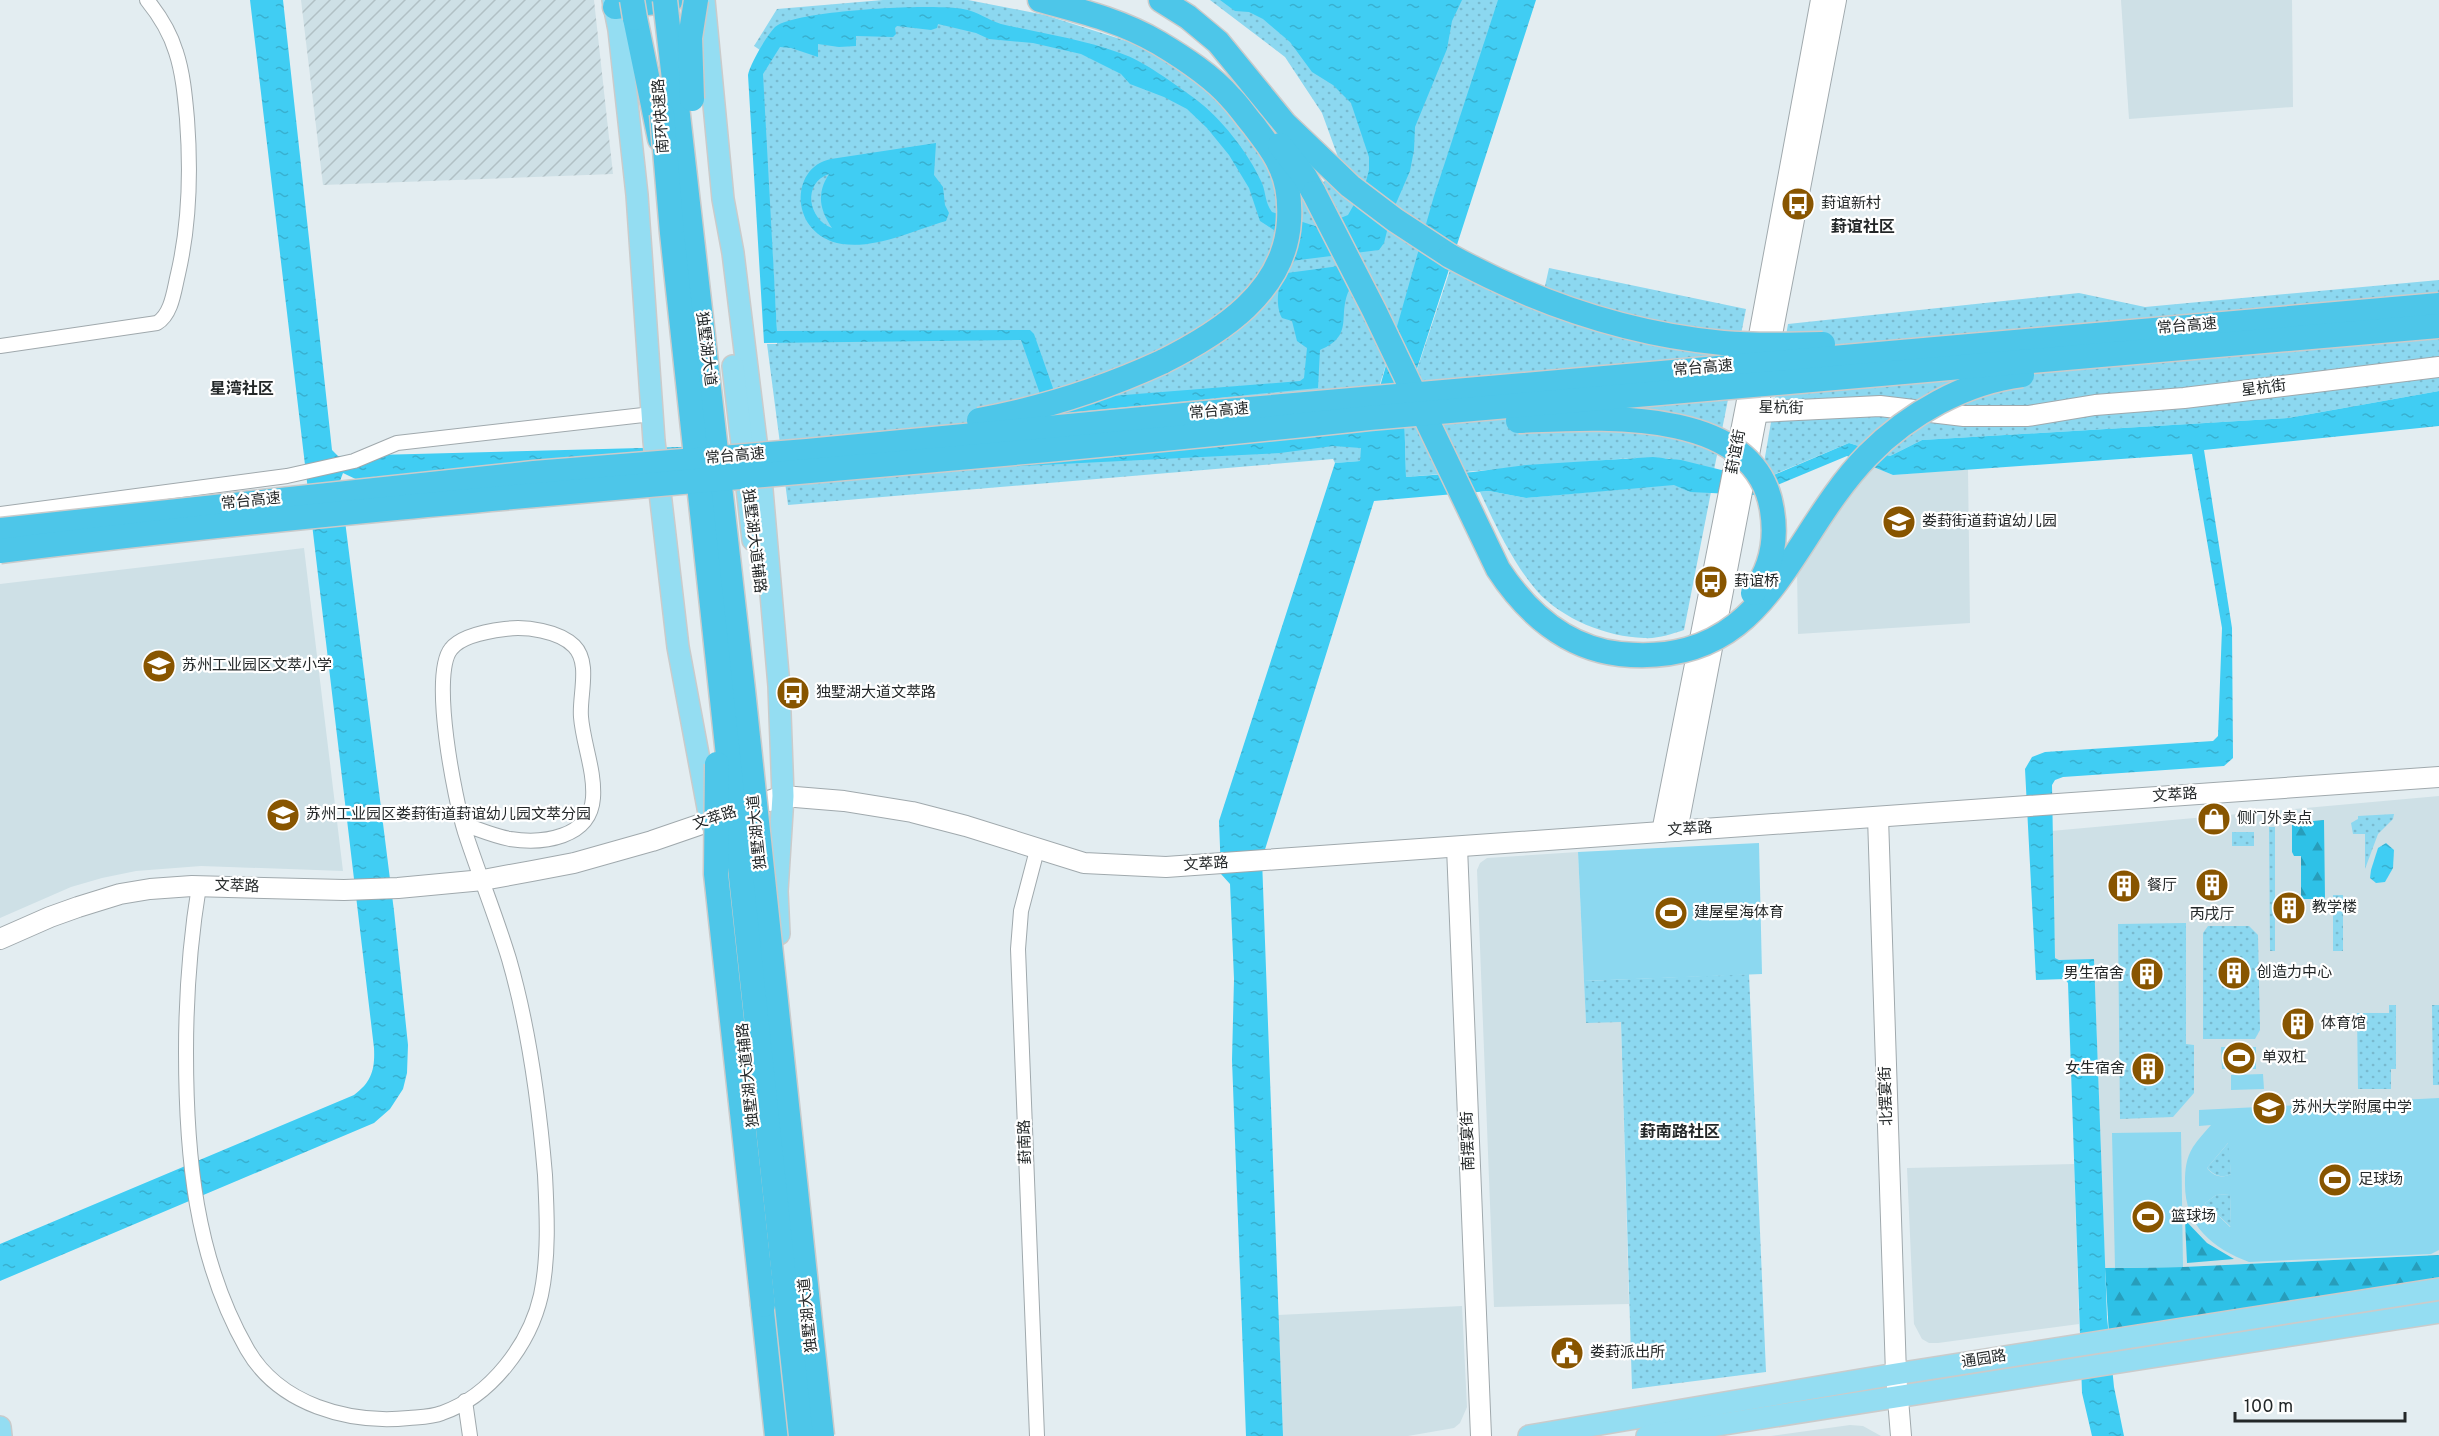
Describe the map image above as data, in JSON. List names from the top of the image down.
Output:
{
  "streets": {
    "highway": ["南环快速路", "常台高速", "独墅湖大道"],
    "main road": [
      "星杭街",
      "葑谊街",
      "独墅湖大道辅路",
      "文萃路",
      "北摆宴街",
      "南摆宴街",
      "通园路"
    ],
    "street": ["葑南路"]
  },
  "crossings": [
    ["南环快速路", "独墅湖大道"],
    ["南环快速路", "独墅湖大道辅路"],
    ["星杭街", "葑谊街"],
    ["葑谊街", "文萃路"],
    ["独墅湖大道辅路", "文萃路"],
    ["文萃路", "北摆宴街"],
    ["文萃路", "南摆宴街"],
    ["文萃路", "葑南路"],
    ["北摆宴街", "通园路"]
  ],
  "districts": ["葑谊社区", "星湾社区", "葑南路社区"],
  "places": {
    "bus stop": ["葑谊新村", "葑谊桥", "独墅湖大道文萃路"],
    "school or university": [
      "娄葑街道葑谊幼儿园",
      "苏州工业园区文萃小学",
      "苏州工业园区娄葑街道葑谊幼儿园文萃分园",
      "苏州大学附属中学"
    ],
    "shop": ["侧门外卖点"],
    "building": [
      "丙戌厅",
      "餐厅",
      "教学楼",
      "创造力中心",
      "男生宿舍",
      "体育馆",
      "女生宿舍"
    ],
    "sports": [
      "建屋·星海体育",
      "单双杠",
      "足球场",
      "篮球场"
    ],
    "public building": ["娄葑派出所"]
  },
  "scale_bar": "100 m"
}
